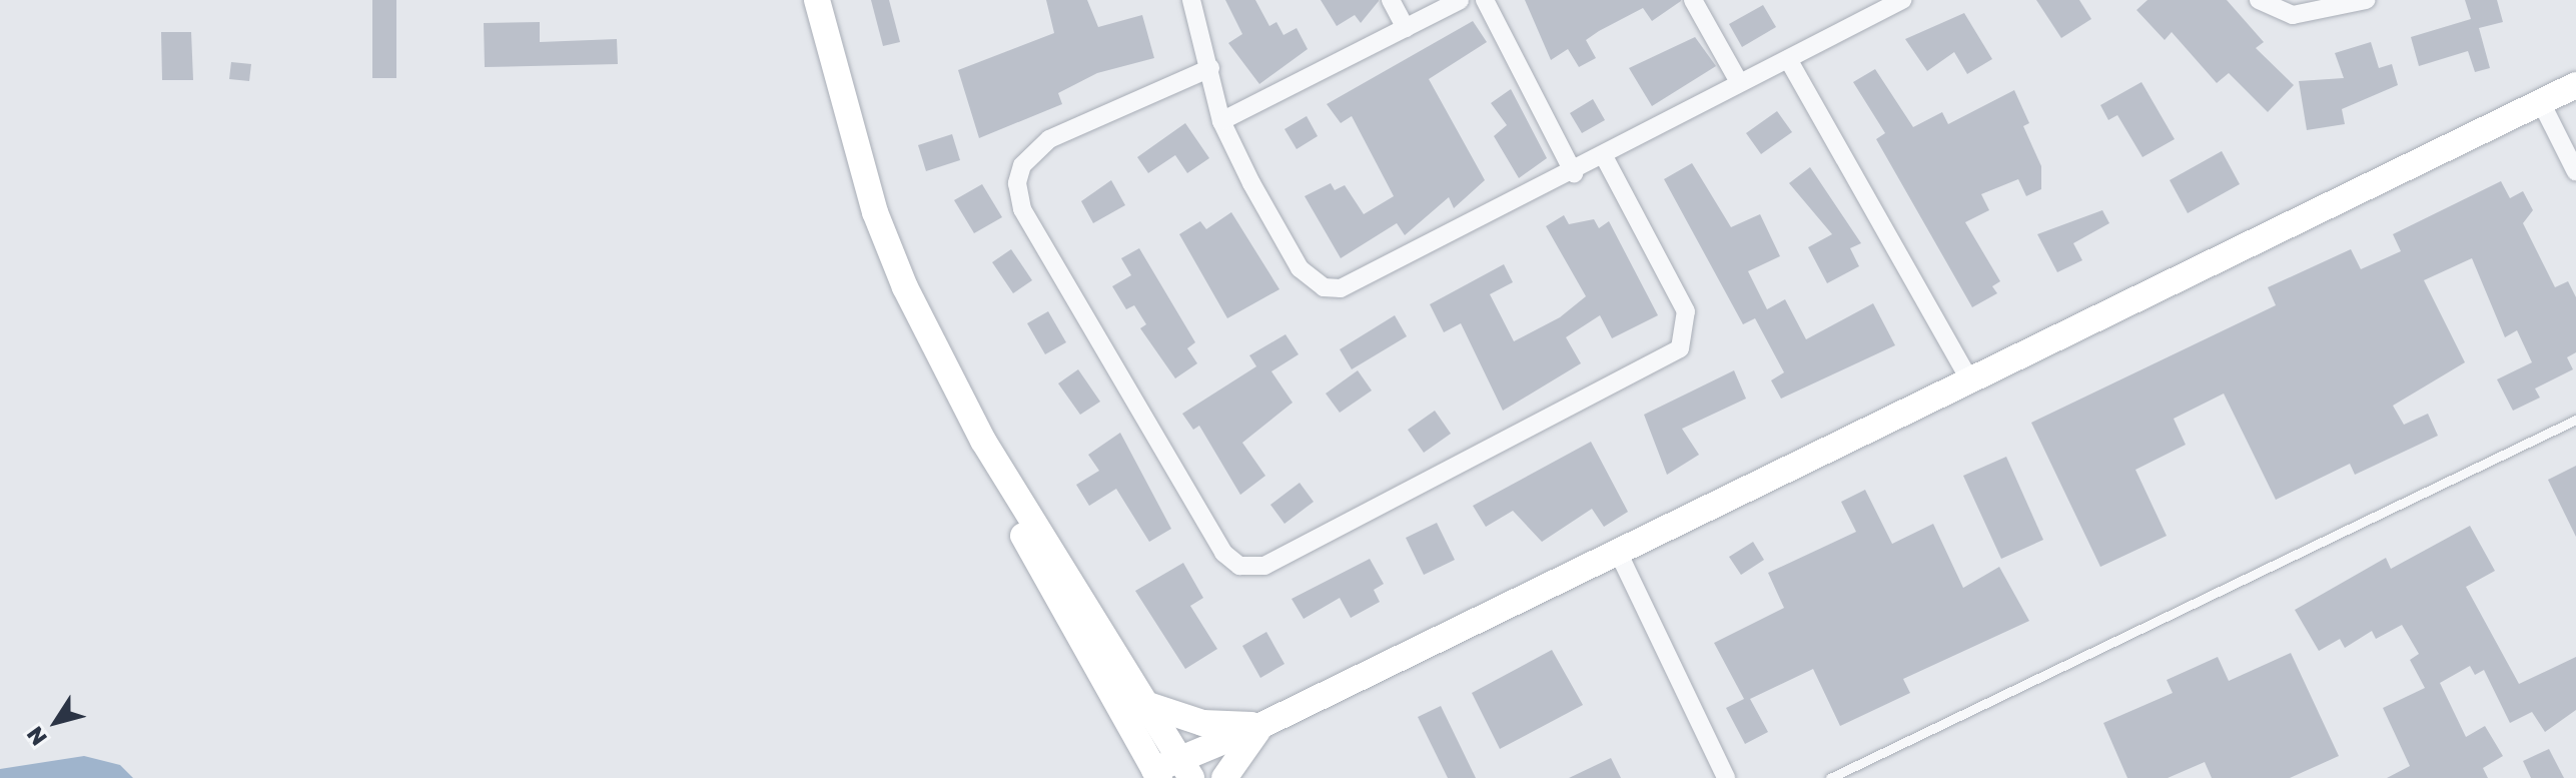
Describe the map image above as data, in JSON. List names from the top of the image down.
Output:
{
  "north": "bottom left"
}
